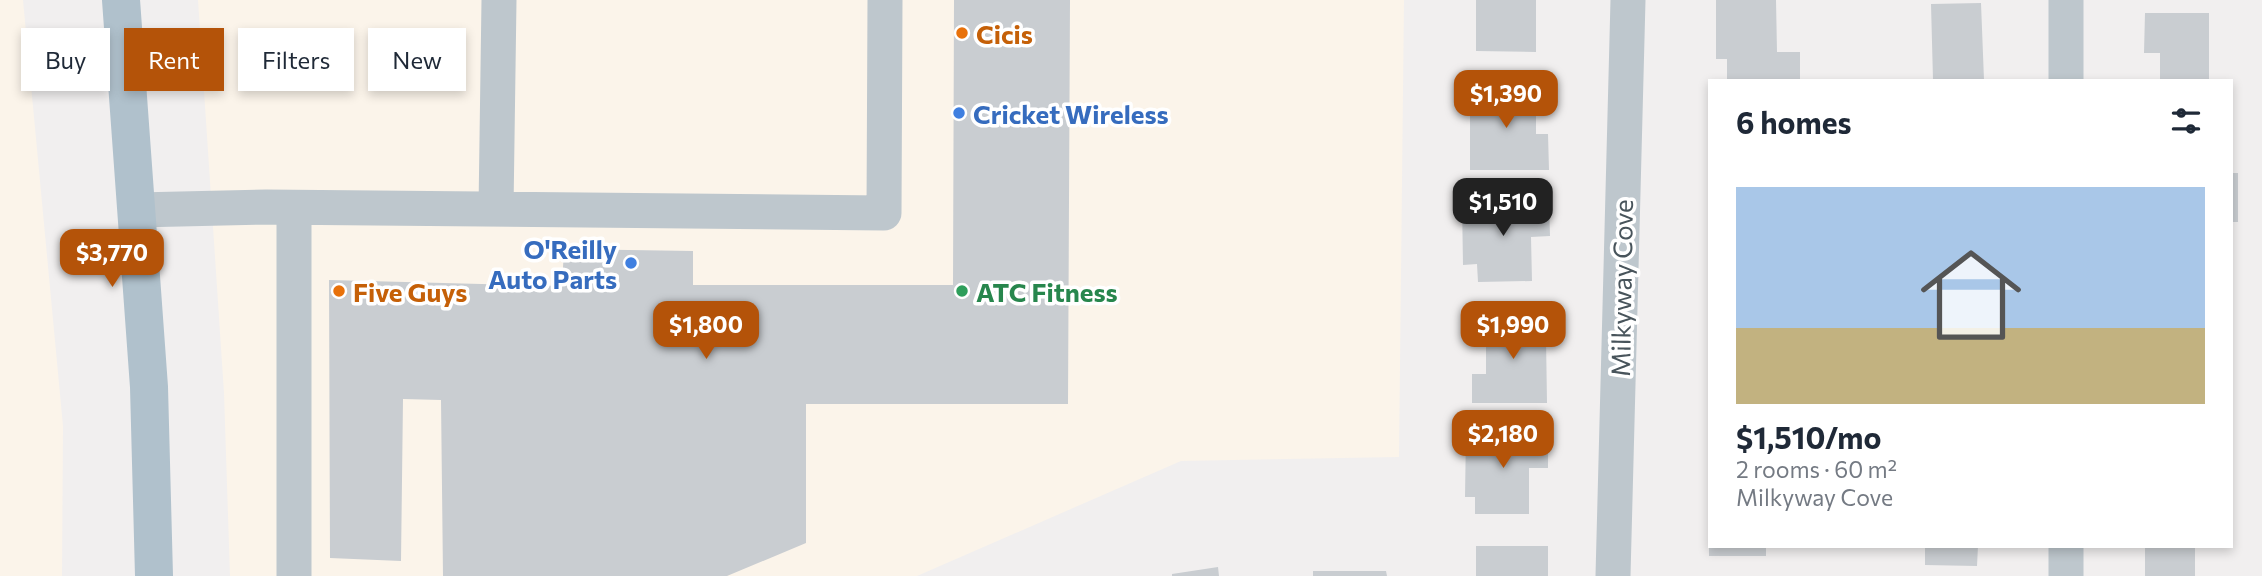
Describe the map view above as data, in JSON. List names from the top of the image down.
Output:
{
  "streets": {
    "street": ["Milkyway Cove"]
  },
  "places": [
    "Cicis",
    "Cricket Wireless",
    "O'Reilly Auto Parts",
    "Five Guys",
    "ATC Fitness"
  ],
  "page": {
    "chip": [
      "Buy",
      "Rent",
      "Filters",
      "New"
    ],
    "price": [
      "$1,390",
      "$1,510",
      "$3,770",
      "$1,800",
      "$1,990",
      "$2,180"
    ],
    "heading": "6 homes",
    "list": [
      {
        "name": "$1,510/mo",
        "note": "2 rooms · 60 m² · Milkyway Cove"
      }
    ]
  }
}
